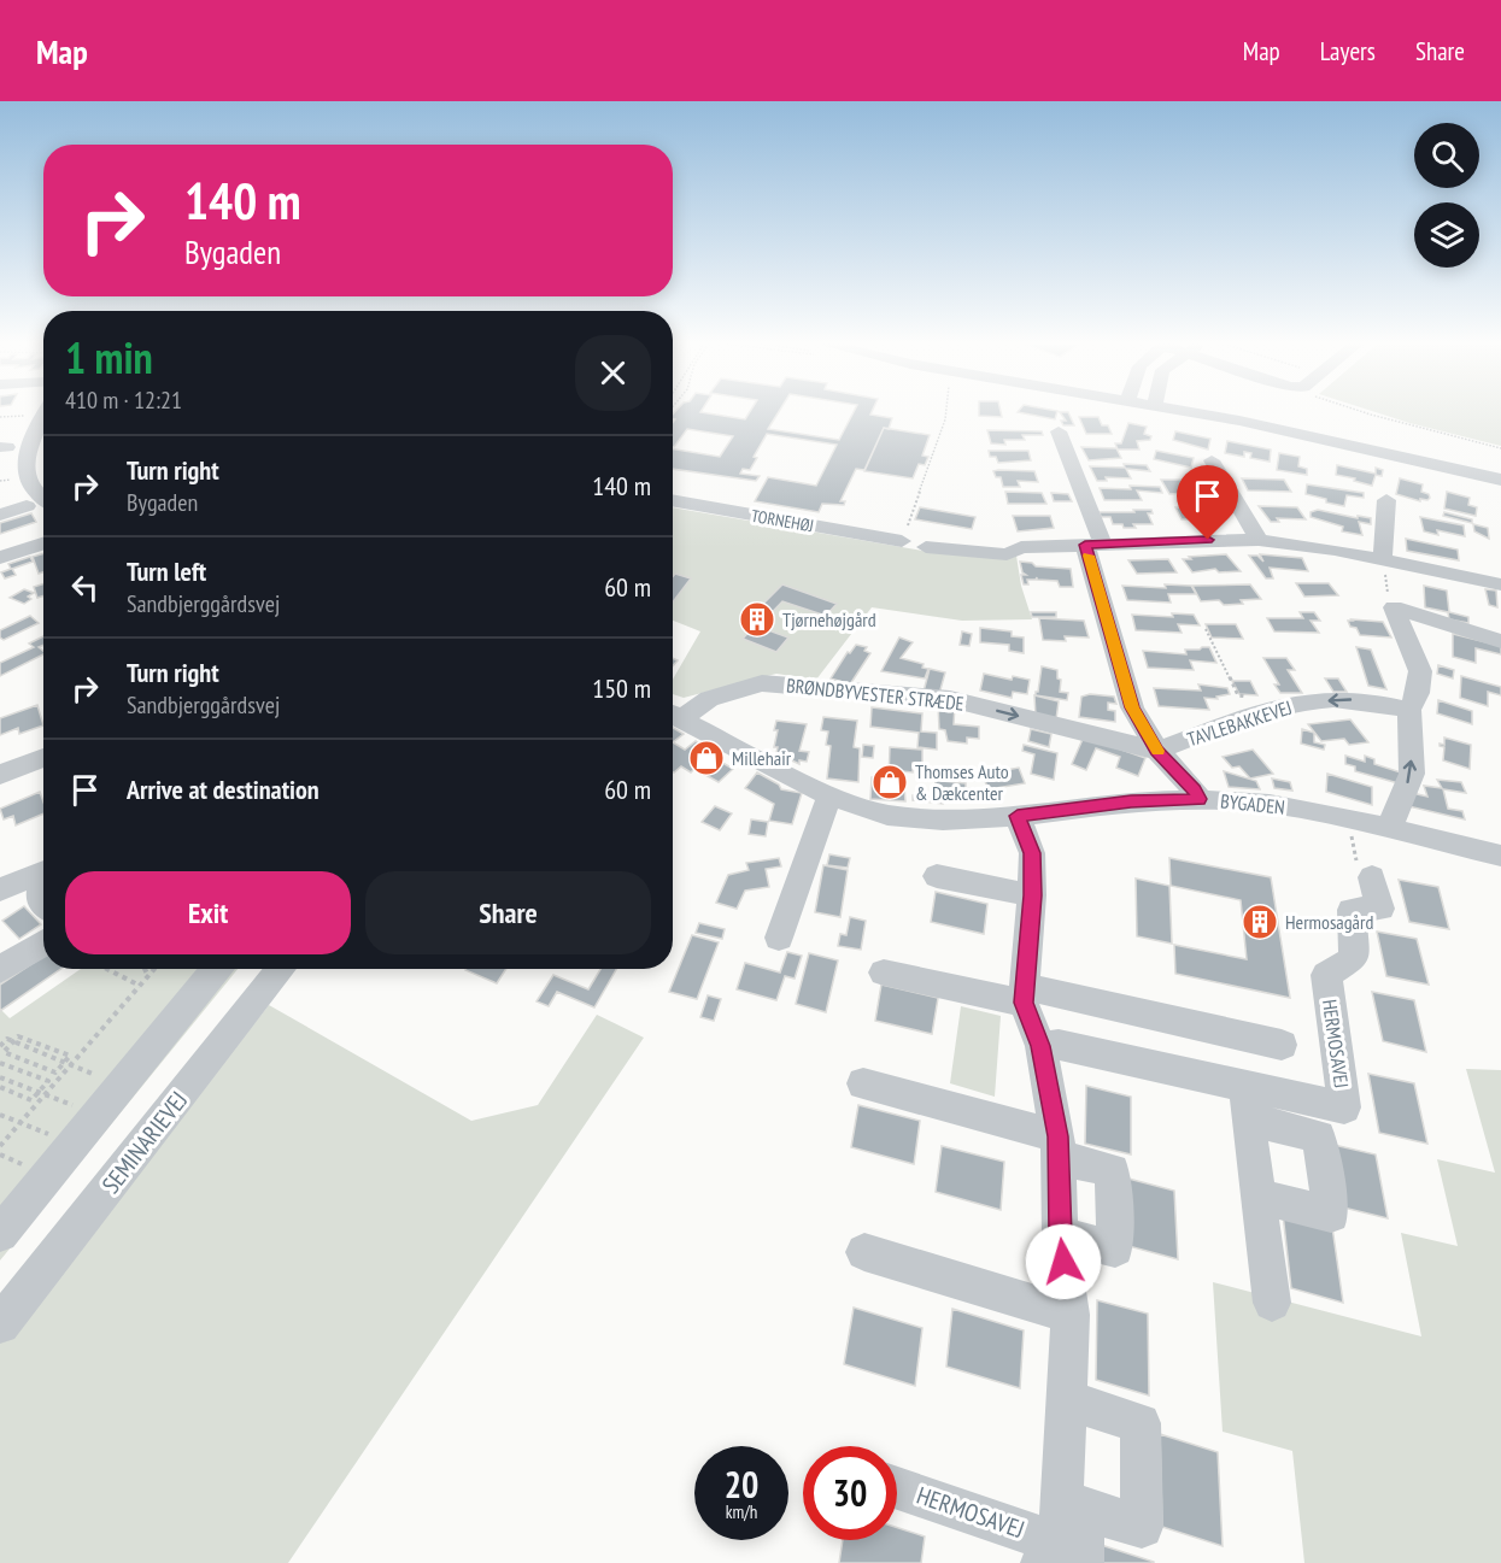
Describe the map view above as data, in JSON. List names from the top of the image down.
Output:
{
  "streets": {
    "street": [
      "TORNEHØJ",
      "BRØNDBYVESTER STRÆDE",
      "TAVLEBAKKEVEJ",
      "BYGADEN",
      "HERMOSAVEJ",
      "SEMINARIEVEJ"
    ]
  },
  "crossings": [
    ["BRØNDBYVESTER STRÆDE", "TAVLEBAKKEVEJ"],
    ["BRØNDBYVESTER STRÆDE", "BYGADEN"]
  ],
  "places": {
    "building": ["Tjørnehøjgård", "Hermosagård"],
    "shop": ["Millehair", "Thomses Auto & Dækcenter"]
  },
  "page": {
    "header": "Map",
    "nav": ["Map", "Layers", "Share"],
    "turn": ["140 m", "Bygaden"],
    "heading": ["1 min", "410 m · 12:21"],
    "list": [
      {
        "name": "Turn right",
        "note": "Bygaden",
        "value": "140 m"
      },
      {
        "name": "Turn left",
        "note": "Sandbjerggårdsvej",
        "value": "60 m"
      },
      {
        "name": "Turn right",
        "note": "Sandbjerggårdsvej",
        "value": "150 m"
      },
      {
        "name": "Arrive at destination",
        "value": "60 m"
      }
    ],
    "buttons": ["Exit", "Share"],
    "speed": "20 km/h",
    "limit": "30"
  }
}
